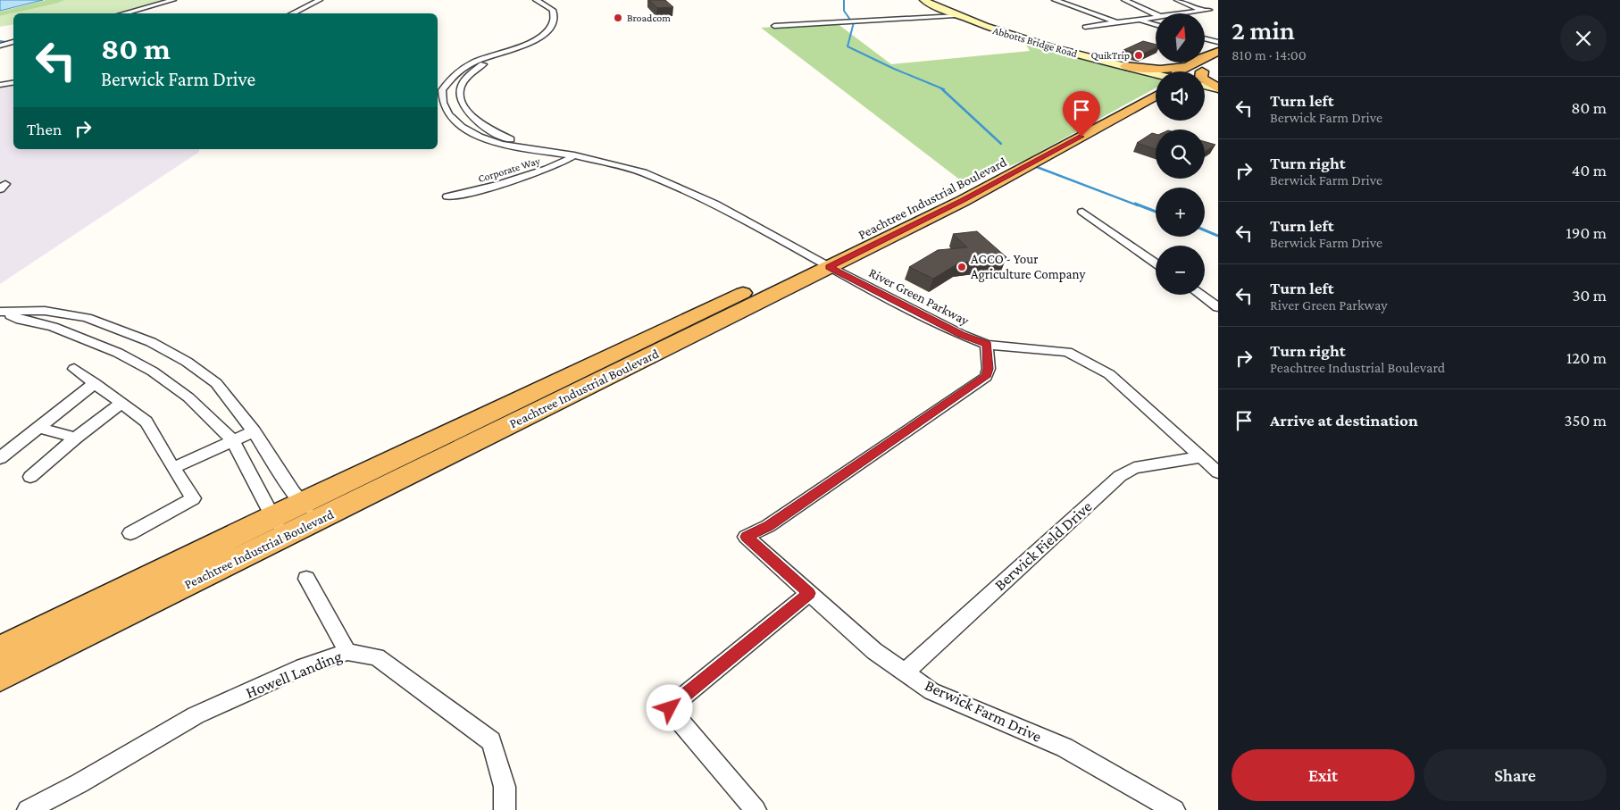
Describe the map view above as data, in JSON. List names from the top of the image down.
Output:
{
  "streets": {
    "highway": ["Peachtree Industrial Boulevard"],
    "main road": ["Abbotts Bridge Road"],
    "street": [
      "Corporate Way",
      "River Green Parkway",
      "Berwick Field Drive",
      "Howell Landing",
      "Berwick Farm Drive"
    ]
  },
  "crossings": [
    ["Corporate Way", "River Green Parkway"],
    ["Peachtree Industrial Boulevard", "River Green Parkway"],
    ["River Green Parkway", "Berwick Field Drive"],
    ["River Green Parkway", "Berwick Farm Drive"],
    ["Berwick Field Drive", "Berwick Farm Drive"]
  ],
  "places": ["Broadcom", "QuikTrip", "AGCO - Your Agriculture Company"],
  "north": "top",
  "page": {
    "heading": ["2 min", "810 m · 14:00"],
    "map_buttons": ["+", "−"],
    "turn": ["80 m", "Berwick Farm Drive"],
    "list": [
      {
        "name": "Turn left",
        "note": "Berwick Farm Drive",
        "value": "80 m"
      },
      {
        "name": "Turn right",
        "note": "Berwick Farm Drive",
        "value": "40 m"
      },
      {
        "name": "Turn left",
        "note": "Berwick Farm Drive",
        "value": "190 m"
      },
      {
        "name": "Turn left",
        "note": "River Green Parkway",
        "value": "30 m"
      },
      {
        "name": "Turn right",
        "note": "Peachtree Industrial Boulevard",
        "value": "120 m"
      },
      {
        "name": "Arrive at destination",
        "value": "350 m"
      }
    ],
    "then": "Then",
    "buttons": ["Exit", "Share"]
  }
}
